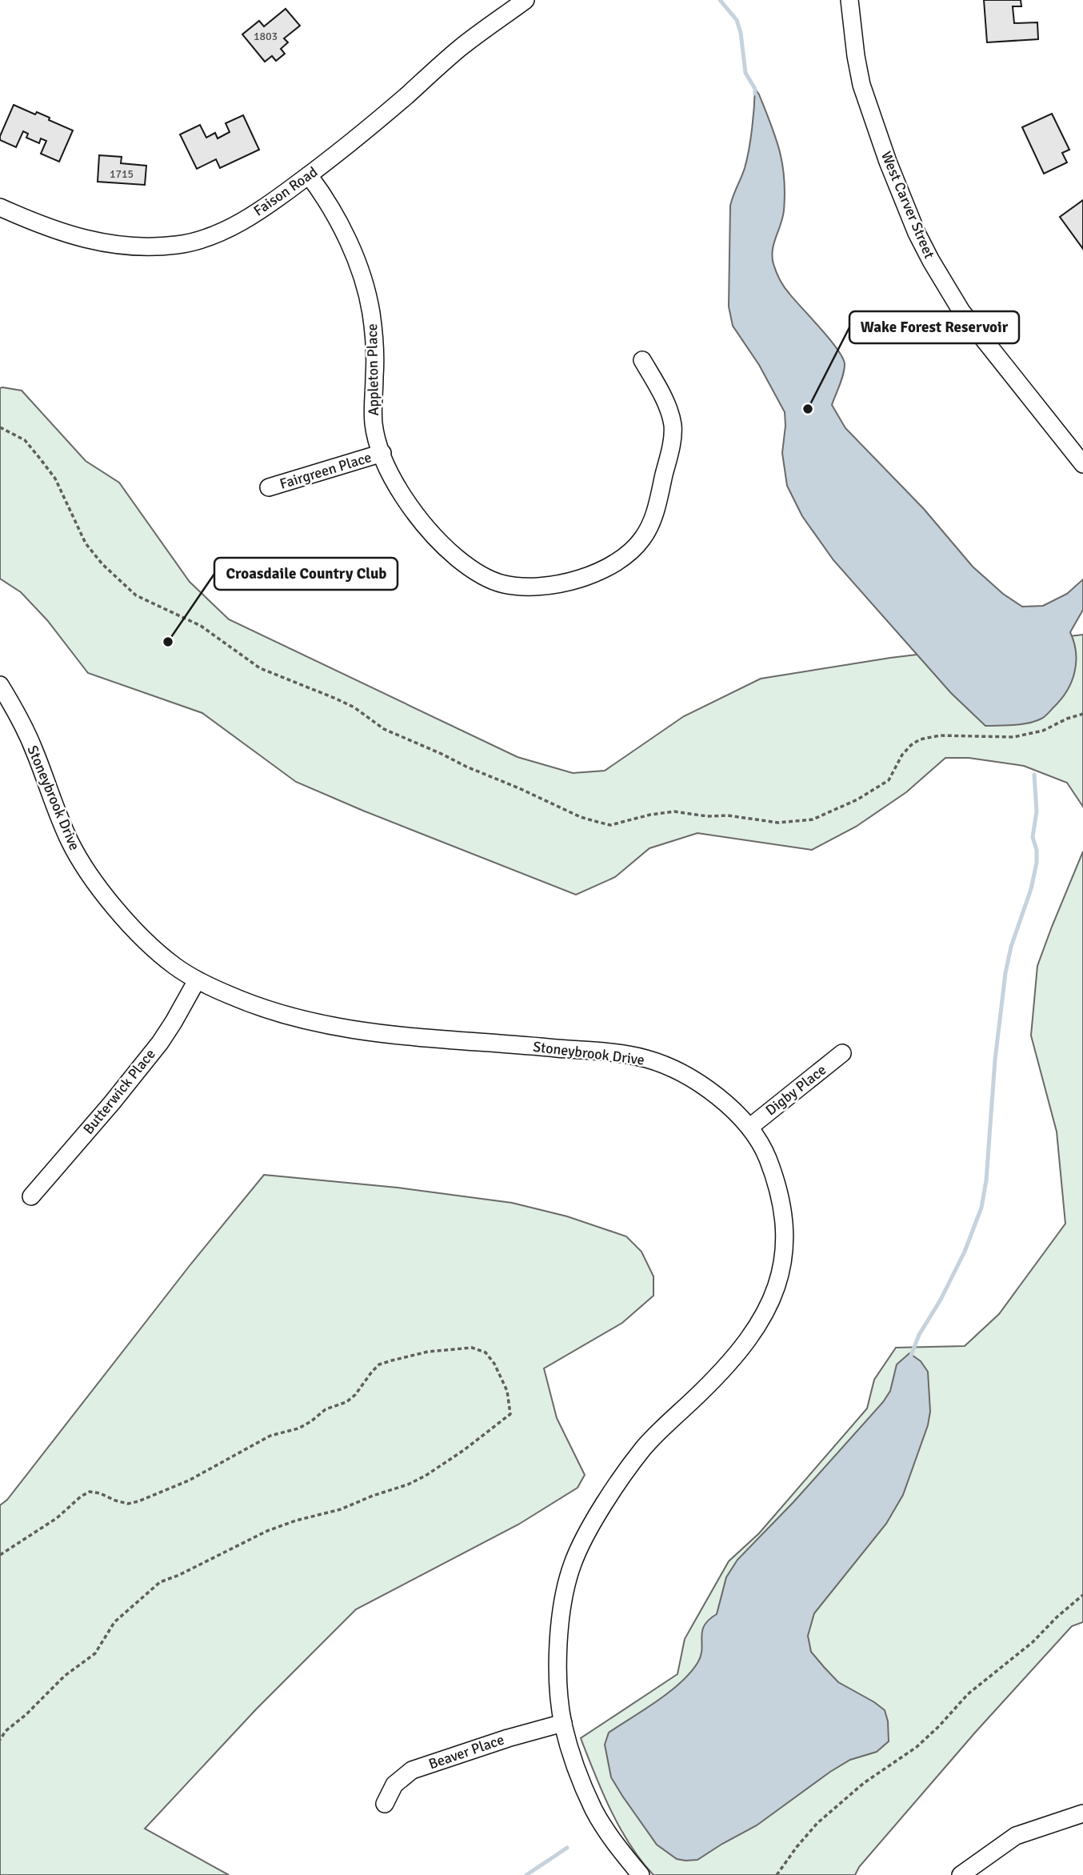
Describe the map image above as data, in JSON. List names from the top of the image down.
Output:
{
  "streets": {
    "street": [
      "Faison Road",
      "West Carver Street",
      "Appleton Place",
      "Fairgreen Place",
      "Stoneybrook Drive",
      "Digby Place",
      "Butterwick Place",
      "Beaver Place"
    ]
  },
  "crossings": [
    ["Faison Road", "Appleton Place"],
    ["Appleton Place", "Fairgreen Place"],
    ["Stoneybrook Drive", "Digby Place"],
    ["Stoneybrook Drive", "Butterwick Place"],
    ["Stoneybrook Drive", "Beaver Place"]
  ],
  "places": ["Wake Forest Reservoir", "Croasdaile Country Club"],
  "house_numbers": ["1803", "1715"]
}
